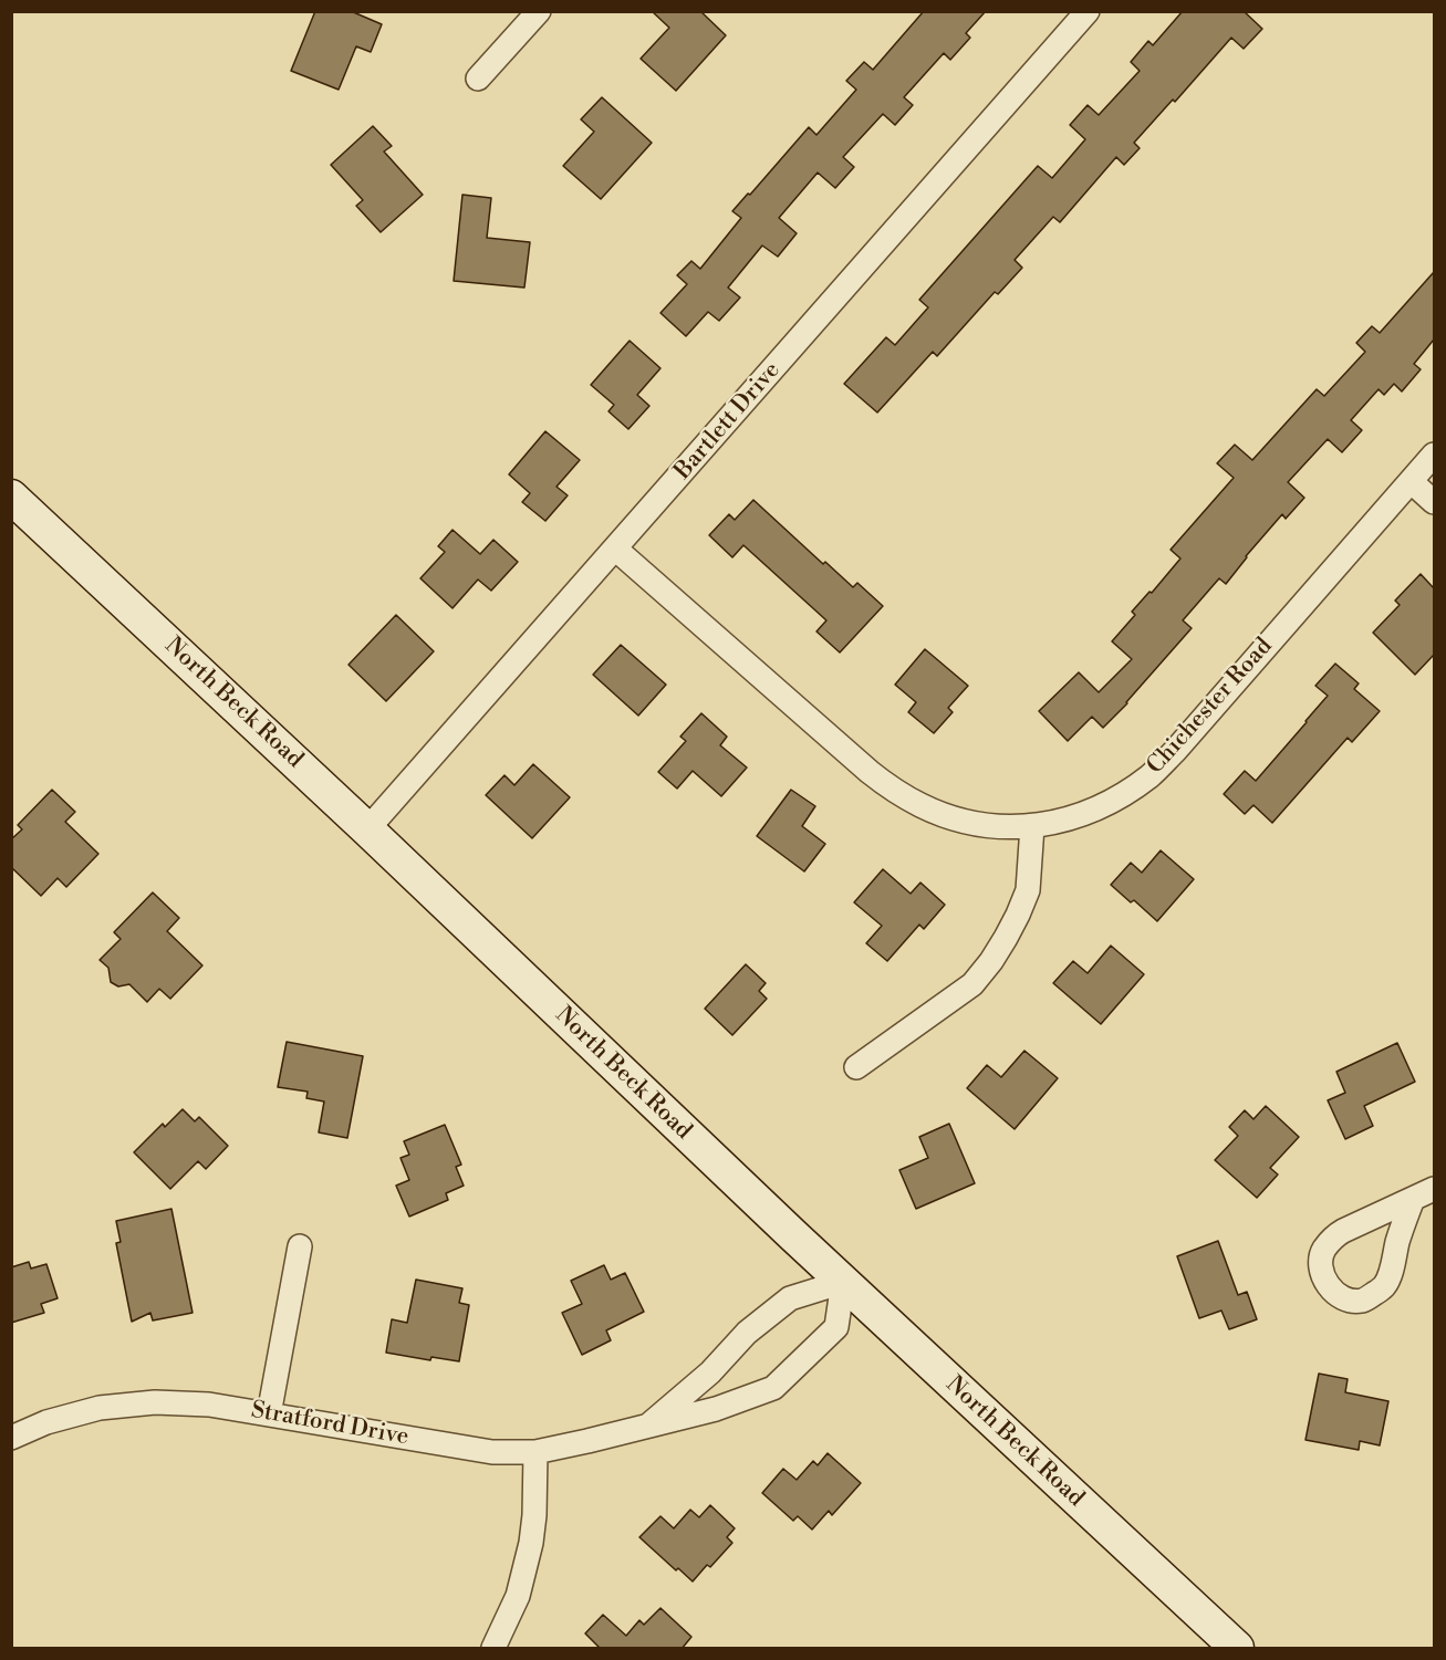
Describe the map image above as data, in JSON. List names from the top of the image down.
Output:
{
  "streets": {
    "main road": ["North Beck Road"],
    "street": ["Bartlett Drive", "Chichester Road", "Stratford Drive"]
  },
  "crossings": [
    ["Bartlett Drive", "North Beck Road"],
    ["Bartlett Drive", "Chichester Road"],
    ["North Beck Road", "Stratford Drive"]
  ]
}
